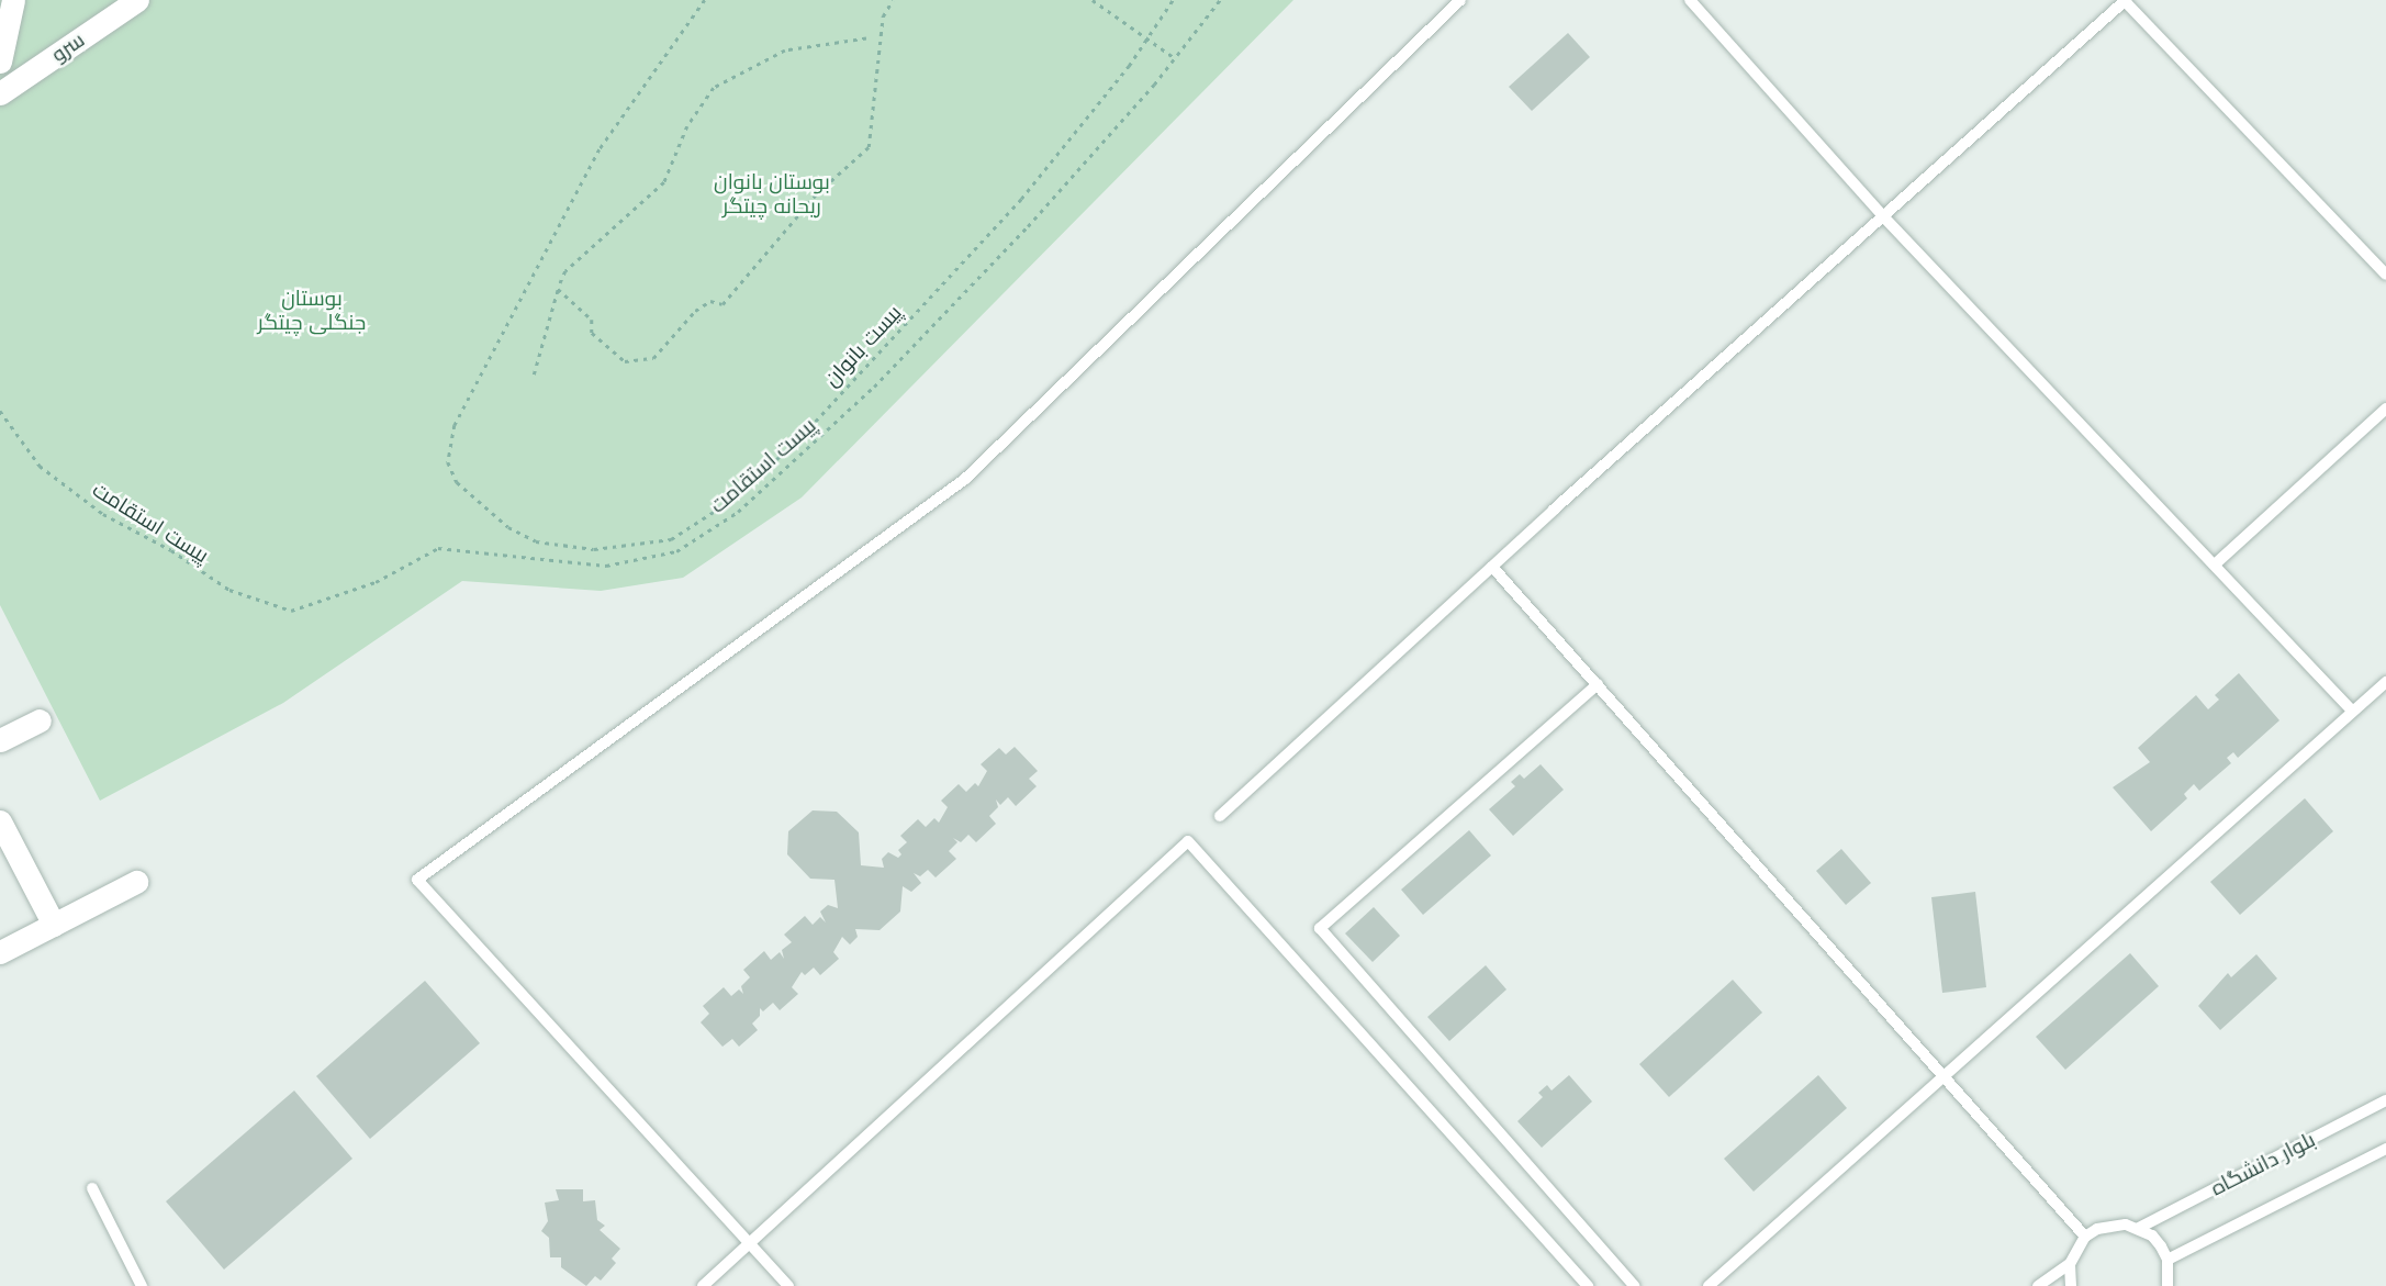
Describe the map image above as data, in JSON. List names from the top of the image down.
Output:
{
  "streets": {
    "street": ["سرو"],
    "lane": ["بلوار دانشگاه"],
    "path": ["پیست بانوان", "پیست استقامت"]
  },
  "parks": ["بوستان بانوان ریحانه چیتگر", "بوستان جنگلی چیتگر"]
}
